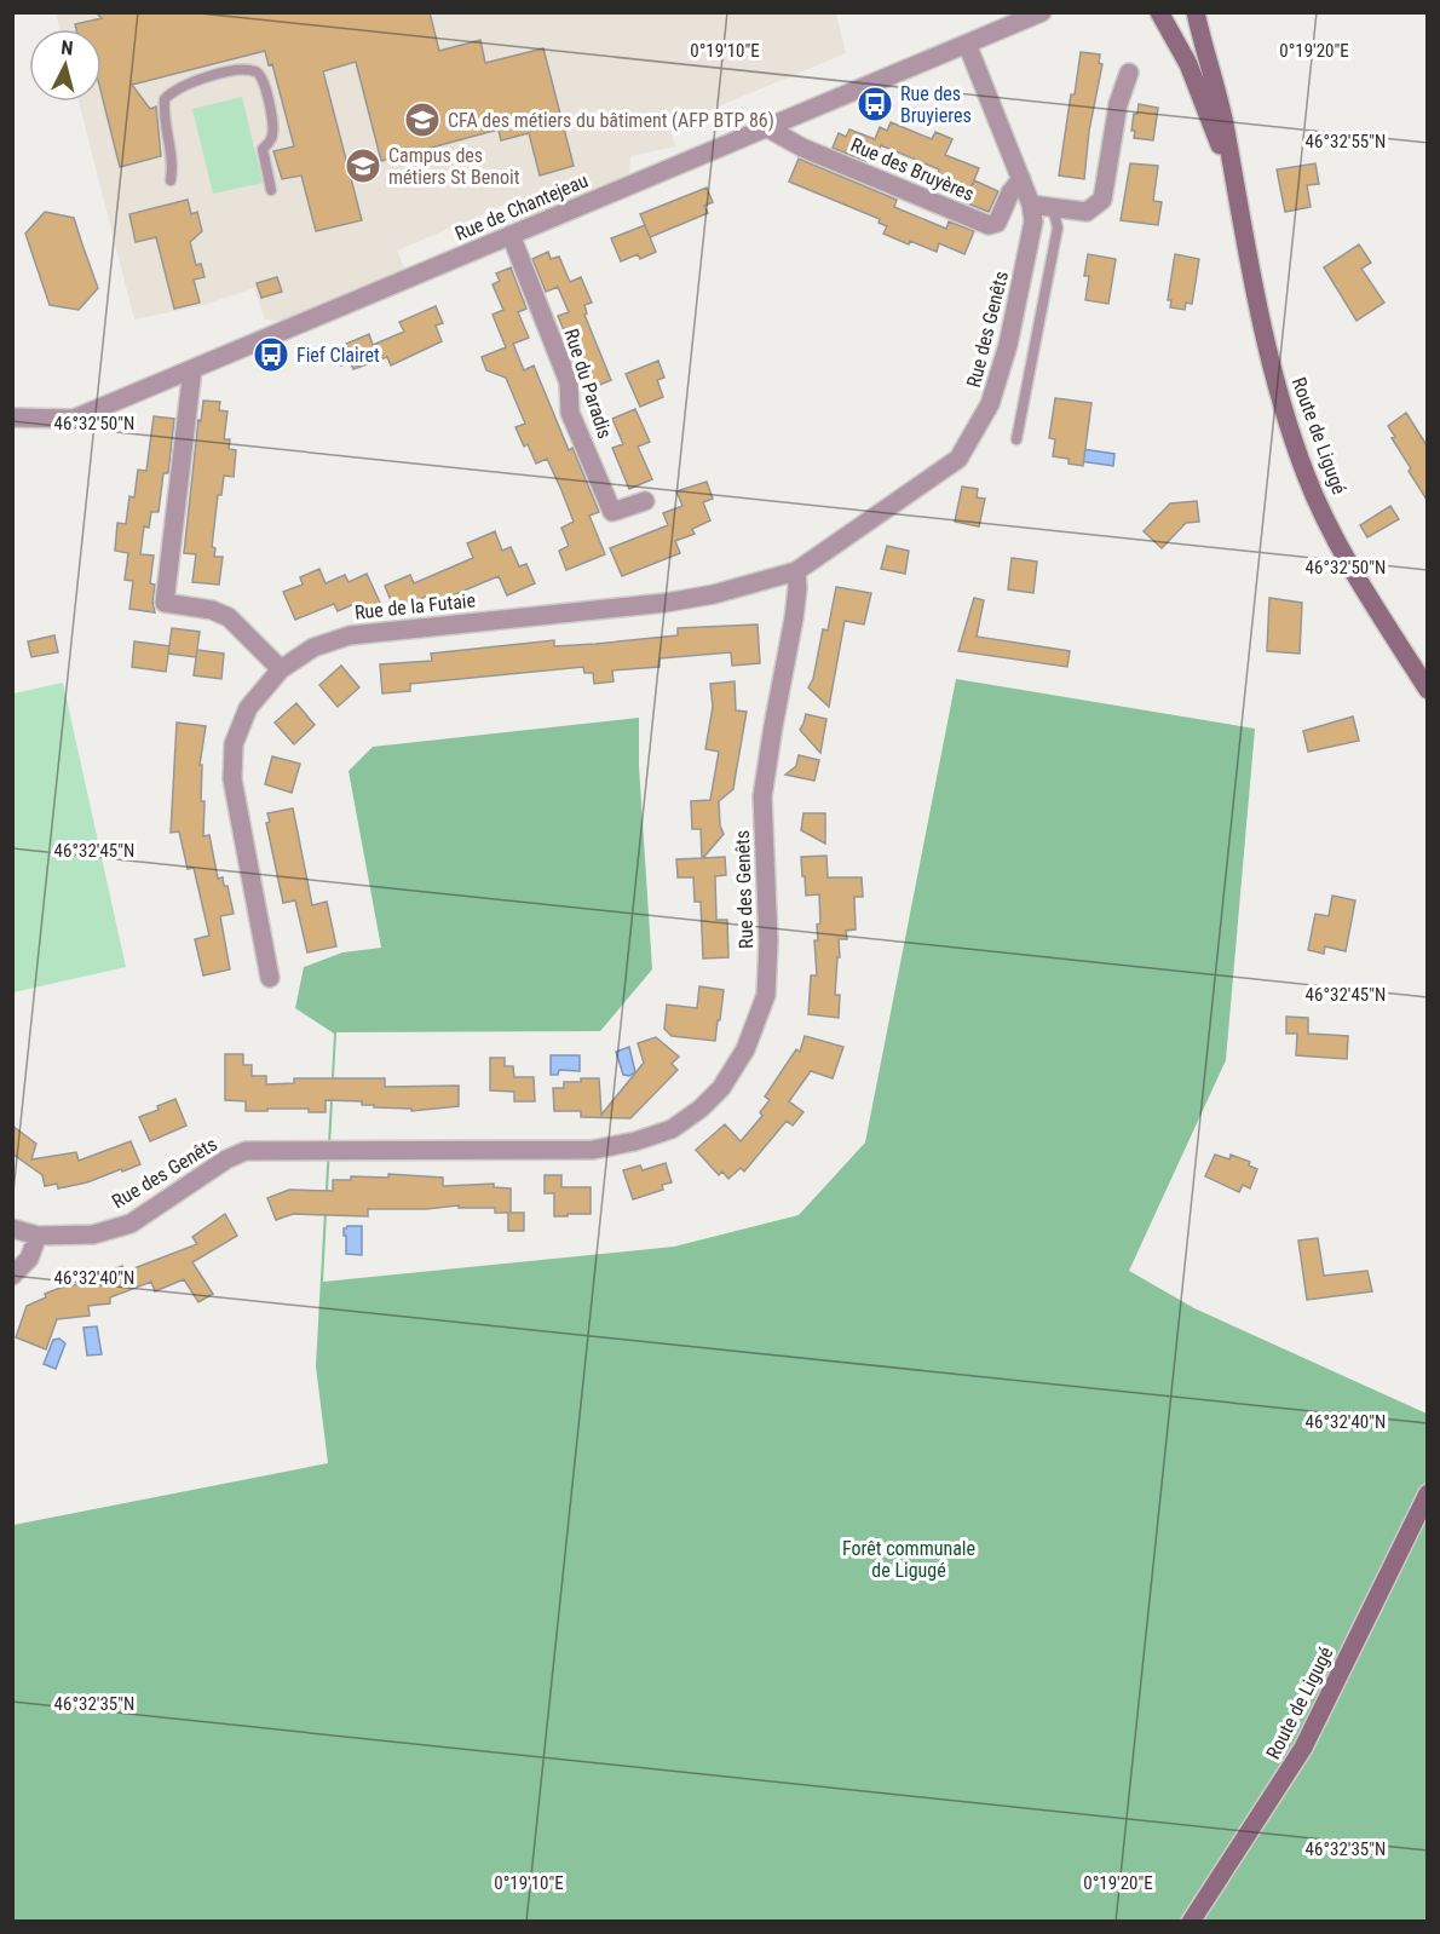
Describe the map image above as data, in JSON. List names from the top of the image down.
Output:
{
  "streets": {
    "street": [
      "Rue des Bruyères",
      "Rue de Chantejeau",
      "Rue des Genêts",
      "Rue du Paradis",
      "Route de Ligugé",
      "Rue de la Futaie"
    ]
  },
  "crossings": [
    ["Rue des Bruyères", "Rue de Chantejeau"],
    ["Rue des Bruyères", "Rue des Genêts"],
    ["Rue de Chantejeau", "Rue des Genêts"],
    ["Rue de Chantejeau", "Rue du Paradis"],
    ["Rue des Genêts", "Rue de la Futaie"]
  ],
  "parks": ["Forêt communale de Ligugé"],
  "places": {
    "bus stop": ["Rue des Bruyieres", "Fief Clairet"],
    "school or university": ["CFA des métiers du bâtiment (AFP BTP 86)", "Campus des métiers St Benoit"]
  },
  "north": "top",
  "coordinates": [
    "0°19'10\"E",
    "0°19'20\"E",
    "46°32'55\"N",
    "46°32'50\"N",
    "46°32'45\"N",
    "46°32'40\"N",
    "46°32'35\"N"
  ]
}
